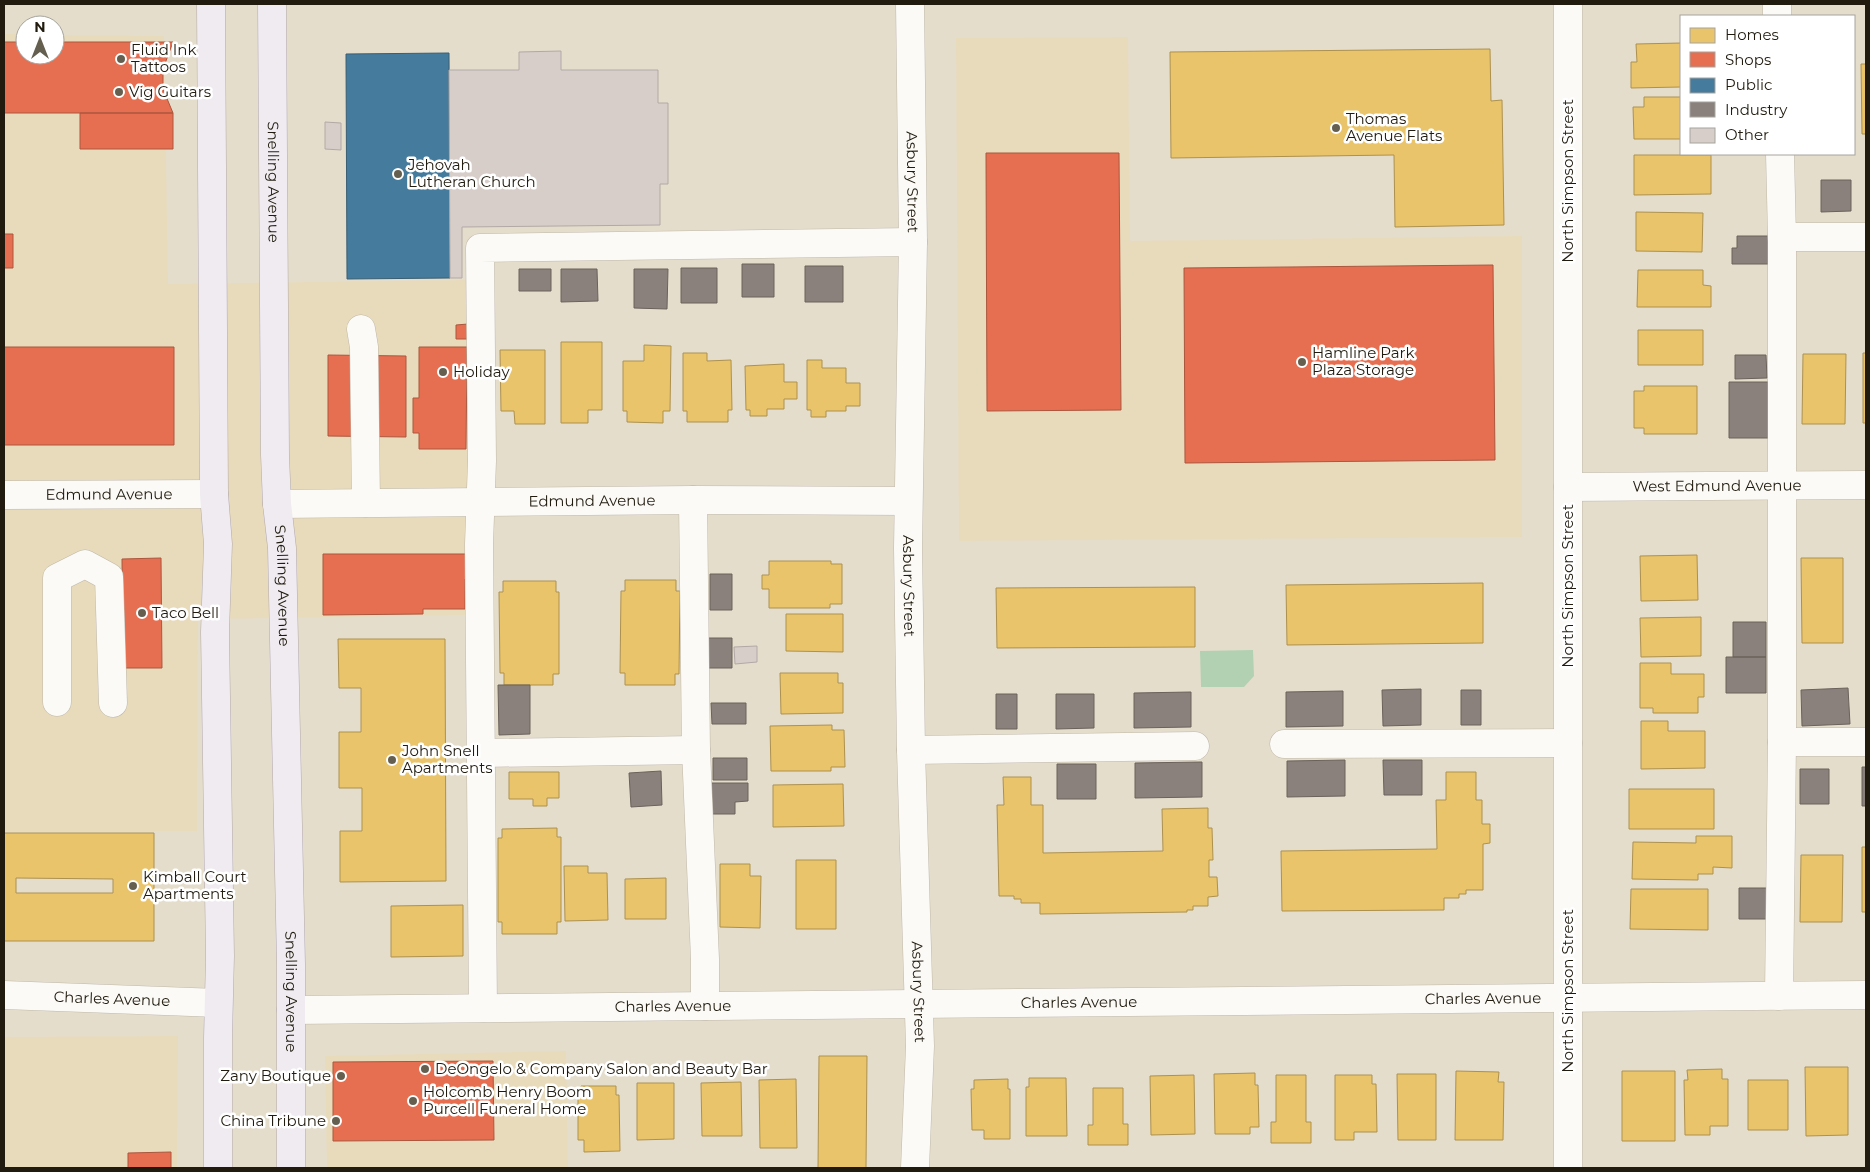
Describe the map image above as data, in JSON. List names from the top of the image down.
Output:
{
  "streets": {
    "main road": ["Snelling Avenue"],
    "street": [
      "Asbury Street",
      "North Simpson Street",
      "West Edmund Avenue",
      "Edmund Avenue",
      "Charles Avenue"
    ]
  },
  "crossings": [
    ["Snelling Avenue", "Edmund Avenue"],
    ["Snelling Avenue", "Charles Avenue"],
    ["Asbury Street", "Edmund Avenue"],
    ["Asbury Street", "Charles Avenue"],
    ["North Simpson Street", "West Edmund Avenue"],
    ["North Simpson Street", "Charles Avenue"]
  ],
  "places": [
    "Fluid Ink Tattoos",
    "Vig Guitars",
    "Thomas Avenue Flats",
    "Jehovah Lutheran Church",
    "Hamline Park Plaza Storage",
    "Holiday",
    "Taco Bell",
    "John Snell Apartments",
    "Kimball Court Apartments",
    "DeOngelo & Company Salon and Beauty Bar",
    "Zany Boutique",
    "Holcomb Henry Boom Purcell Funeral Home",
    "China Tribune"
  ],
  "legend": [
    "Homes",
    "Shops",
    "Public",
    "Industry",
    "Other"
  ],
  "north": "top"
}
